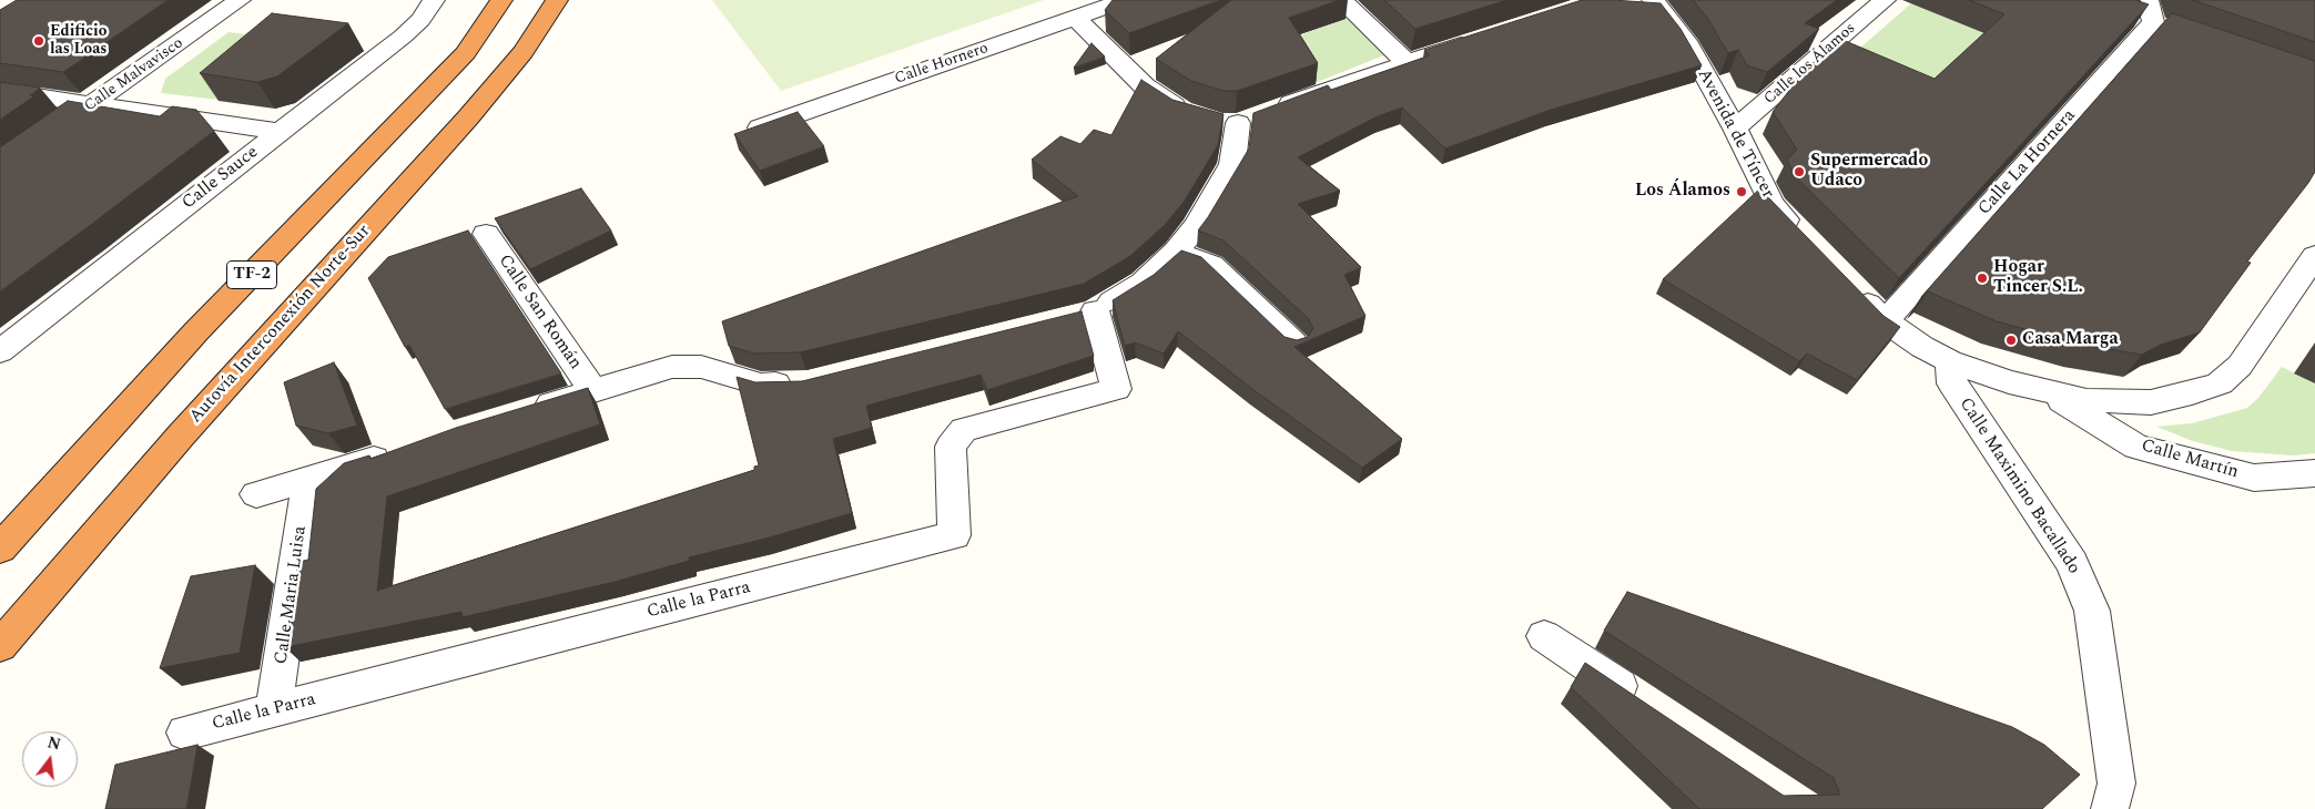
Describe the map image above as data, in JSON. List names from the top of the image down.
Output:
{
  "streets": {
    "highway": ["TF-2", "Autovía Interconexión Norte-Sur"],
    "street": [
      "Calle Hornero",
      "Calle los Álamos",
      "Calle Malvavisco",
      "Avenida de Tíncer",
      "Calle La Hornera",
      "Calle Sauce",
      "Calle San Román",
      "Calle Martín",
      "Calle Maximino Bacallado",
      "Calle Maria Luisa",
      "Calle la Parra"
    ]
  },
  "crossings": [
    ["Calle los Álamos", "Avenida de Tíncer"],
    ["Calle Maria Luisa", "Calle la Parra"]
  ],
  "places": [
    "Edificio las Loas",
    "Supermercado Udaco",
    "Los Álamos",
    "Hogar Tincer S.L.",
    "Casa Marga"
  ],
  "north": "top"
}
